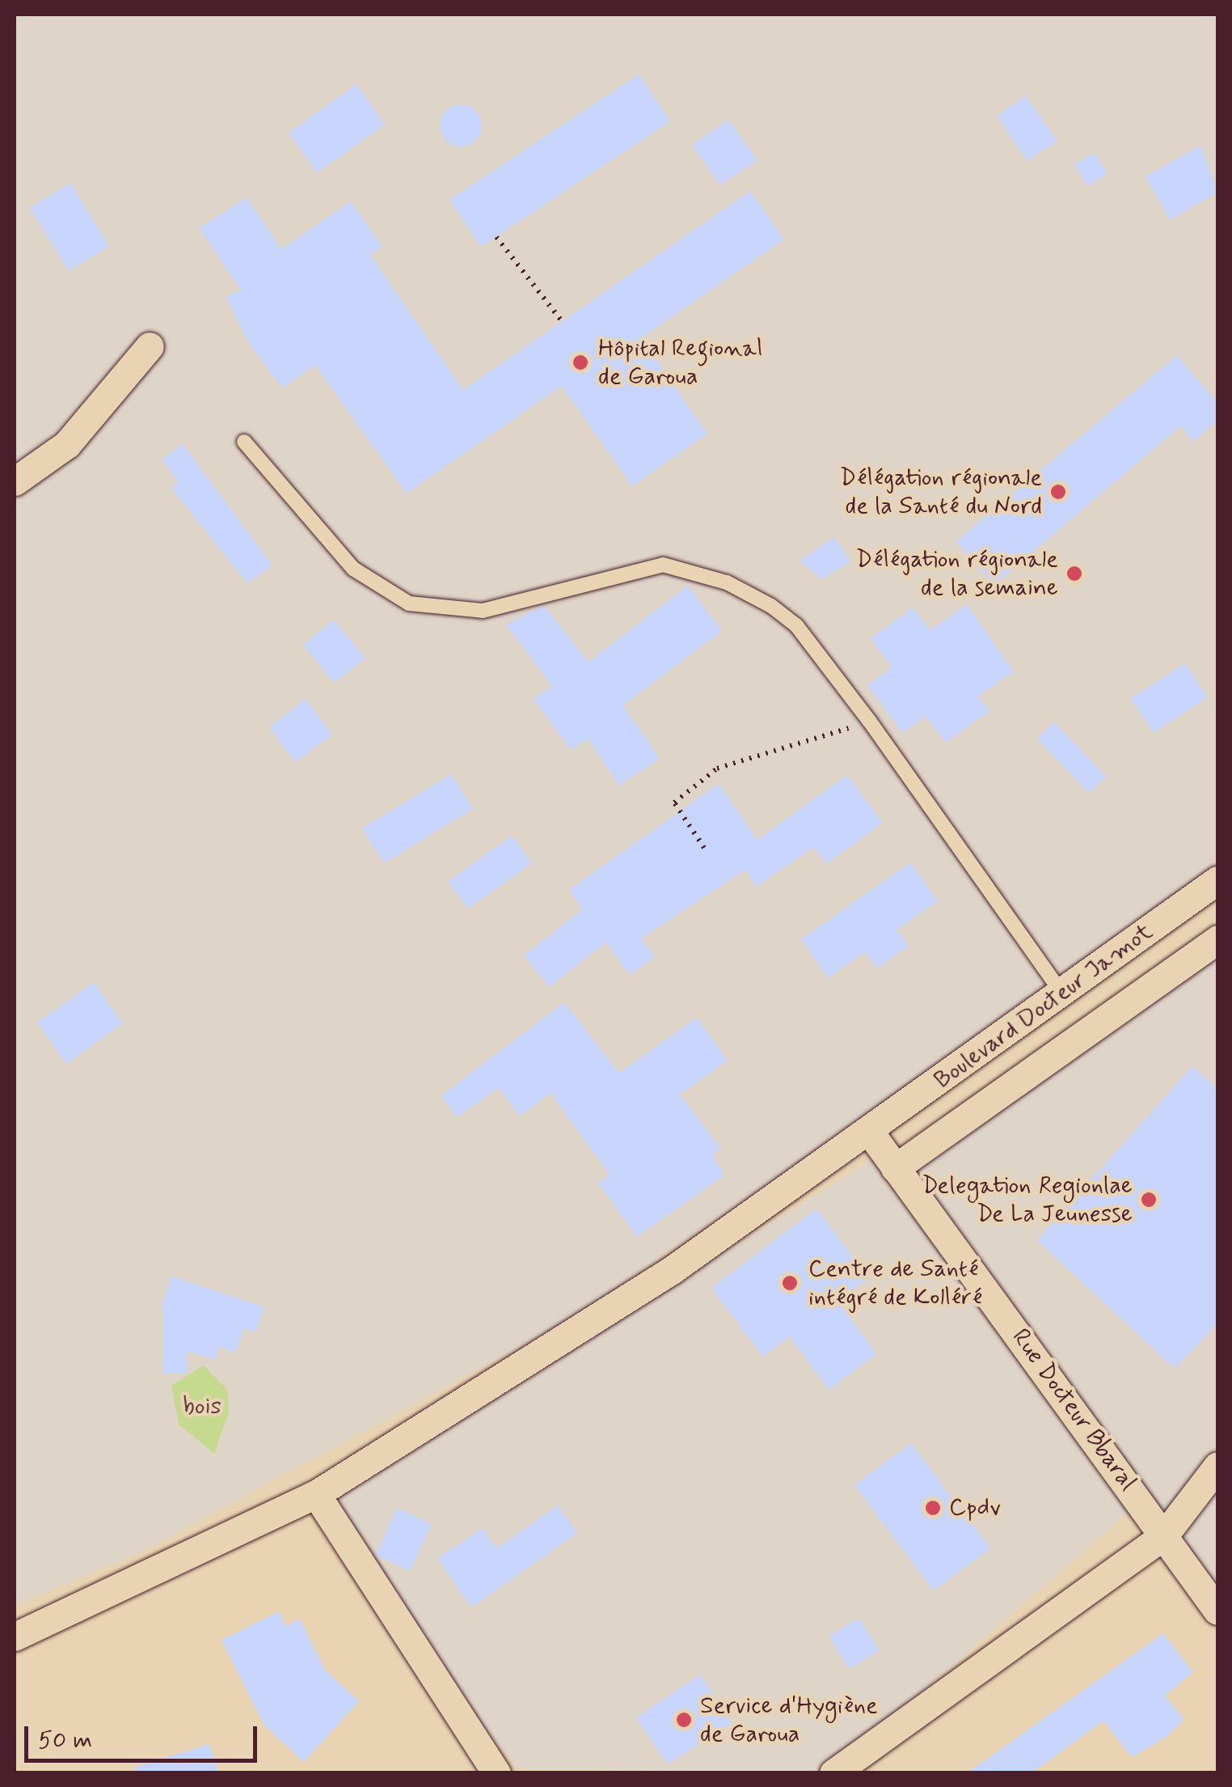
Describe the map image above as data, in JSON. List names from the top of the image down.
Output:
{
  "streets": {
    "street": ["Boulevard Docteur Jamot", "Rue Docteur Bbaral"]
  },
  "crossings": [
    ["Boulevard Docteur Jamot", "Rue Docteur Bbaral"]
  ],
  "parks": ["bois"],
  "places": [
    "Hôpital Regional de Garoua",
    "Délégation régionale de la Santé du Nord",
    "Délégation régionale de la semaine",
    "Delegation Regionlae De La Jeunesse",
    "Centre de Santé intégré de Kolléré",
    "Cpdv",
    "Service d'Hygiène de Garoua"
  ],
  "scale_bar": "50 m"
}
